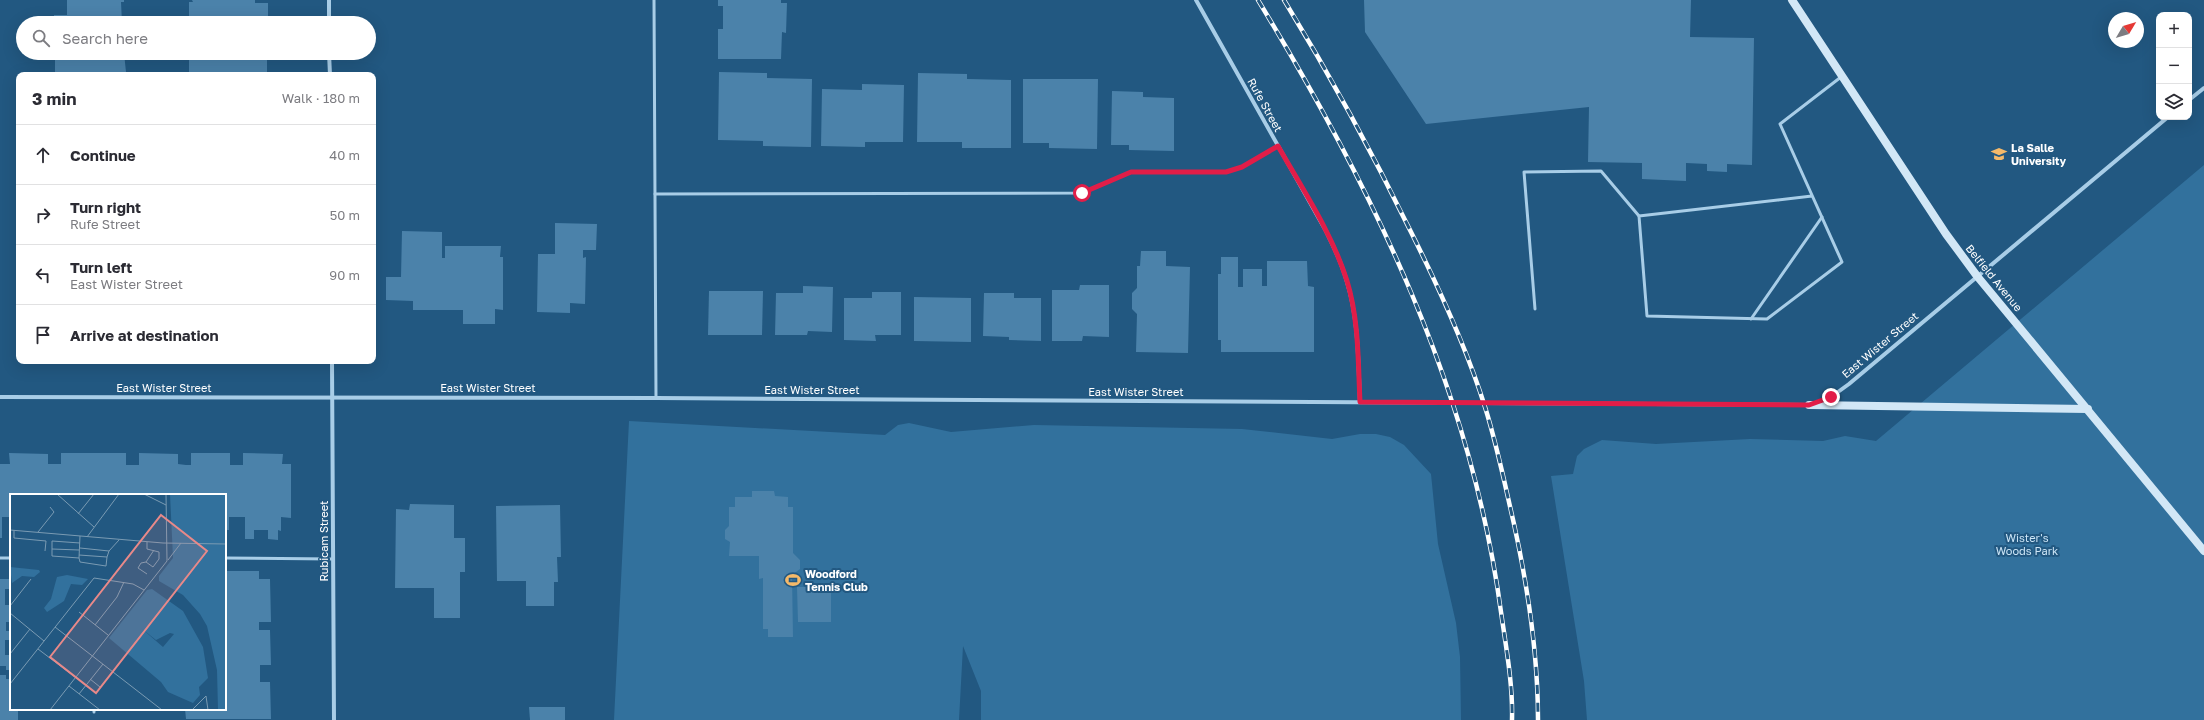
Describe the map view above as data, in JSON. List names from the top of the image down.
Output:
{
  "streets": {
    "street": [
      "Rufe Street",
      "Belfield Avenue",
      "East Wister Street",
      "Rubicam Street"
    ]
  },
  "crossings": [
    ["Rufe Street", "East Wister Street"],
    ["Belfield Avenue", "East Wister Street"],
    ["East Wister Street", "Rubicam Street"]
  ],
  "parks": ["Wister's Woods Park"],
  "places": {
    "school or university": ["La Salle University"],
    "sports": ["Woodford Tennis Club"]
  },
  "north": "top right",
  "page": {
    "map_buttons": ["+", "−"],
    "search": "Search here",
    "heading": ["3 min", "Walk · 180 m"],
    "list": [
      ["Continue", "40 m"],
      ["Turn right", "Rufe Street", "50 m"],
      ["Turn left", "East Wister Street", "90 m"],
      "Arrive at destination"
    ]
  }
}
